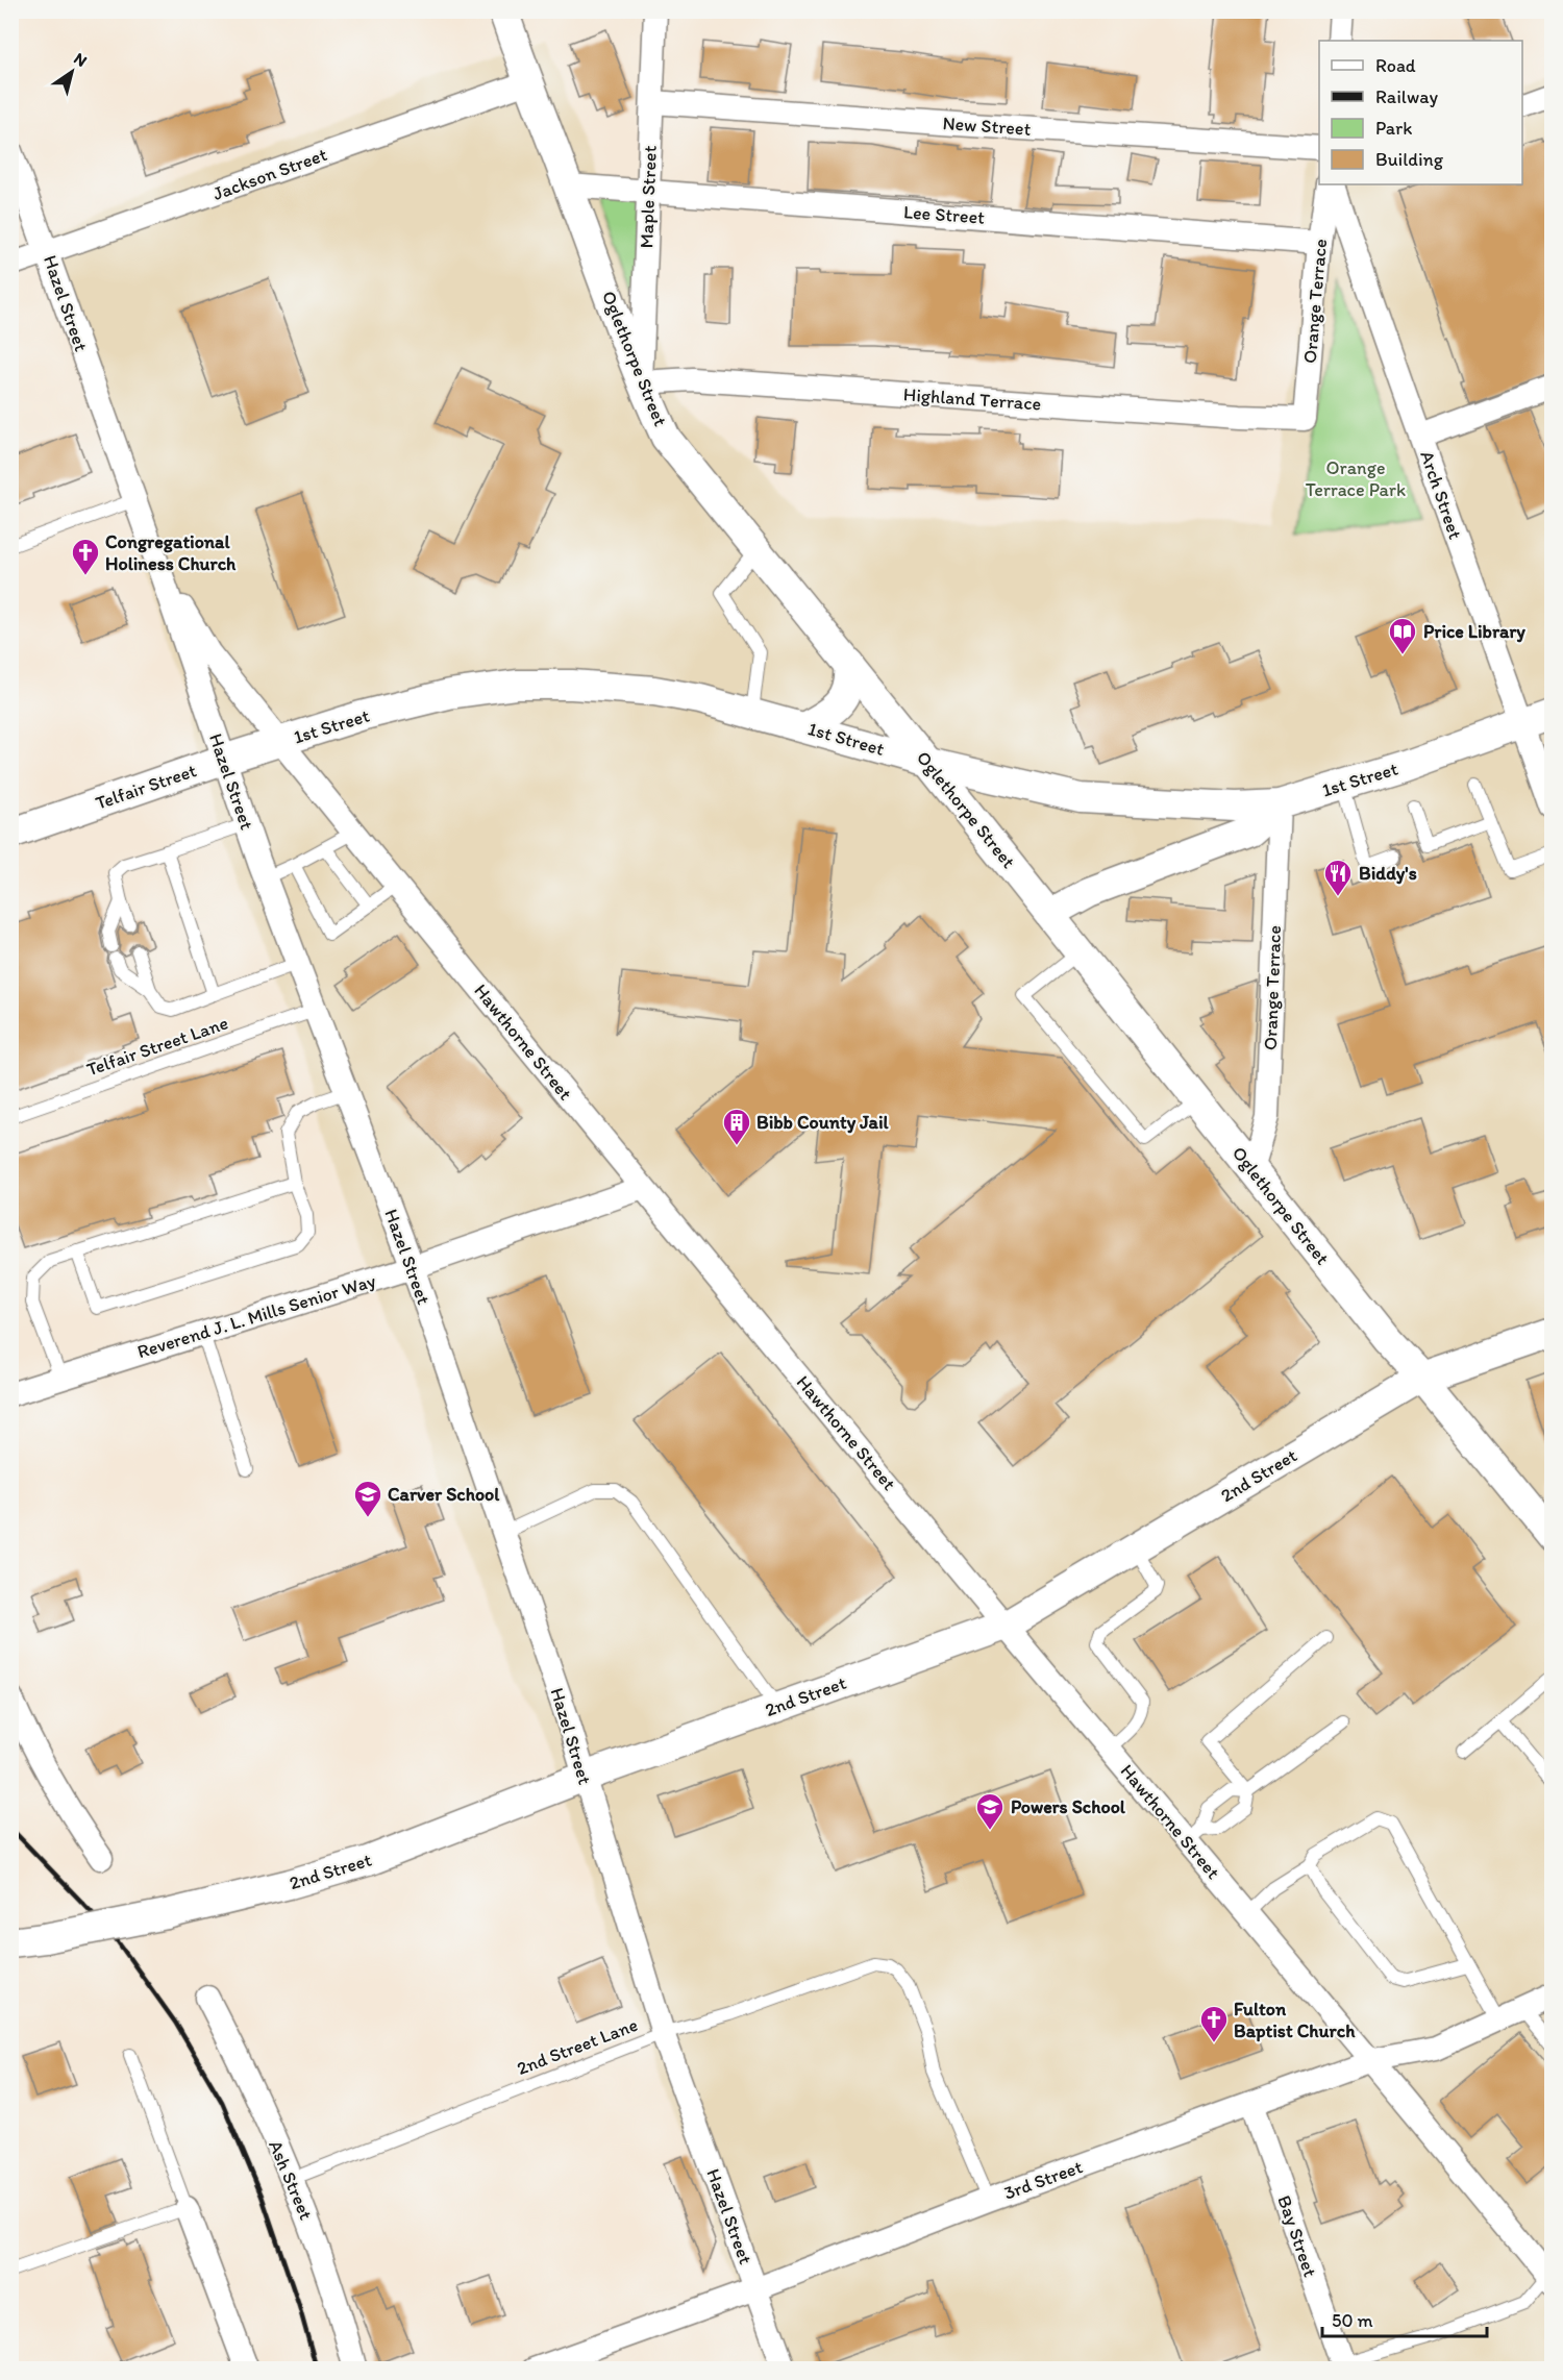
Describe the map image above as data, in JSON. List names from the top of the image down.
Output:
{
  "streets": {
    "street": [
      "New Street",
      "Jackson Street",
      "Maple Street",
      "Lee Street",
      "Orange Terrace",
      "Hazel Street",
      "Oglethorpe Street",
      "Highland Terrace",
      "Arch Street",
      "1st Street",
      "Telfair Street",
      "Hawthorne Street",
      "Reverend J. L. Mills Senior Way",
      "2nd Street",
      "Ash Street",
      "3rd Street",
      "Bay Street"
    ],
    "lane": ["Telfair Street Lane", "2nd Street Lane"]
  },
  "crossings": [
    ["New Street", "Maple Street"],
    ["Jackson Street", "Hazel Street"],
    ["Jackson Street", "Oglethorpe Street"],
    ["Maple Street", "Lee Street"],
    ["Maple Street", "Oglethorpe Street"],
    ["Maple Street", "Highland Terrace"],
    ["Lee Street", "Orange Terrace"],
    ["Lee Street", "Oglethorpe Street"],
    ["Orange Terrace", "Oglethorpe Street"],
    ["Orange Terrace", "Highland Terrace"],
    ["Orange Terrace", "1st Street"],
    ["Hazel Street", "Telfair Street"],
    ["Hazel Street", "Hawthorne Street"],
    ["Hazel Street", "Telfair Street Lane"],
    ["Hazel Street", "Reverend J. L. Mills Senior Way"],
    ["Hazel Street", "2nd Street"],
    ["Hazel Street", "2nd Street Lane"],
    ["Hazel Street", "3rd Street"],
    ["Oglethorpe Street", "Highland Terrace"],
    ["Oglethorpe Street", "1st Street"],
    ["Oglethorpe Street", "2nd Street"],
    ["Arch Street", "1st Street"],
    ["1st Street", "Telfair Street"],
    ["1st Street", "Hawthorne Street"],
    ["Telfair Street", "Hawthorne Street"],
    ["Hawthorne Street", "Reverend J. L. Mills Senior Way"],
    ["Hawthorne Street", "2nd Street"],
    ["Hawthorne Street", "3rd Street"],
    ["2nd Street Lane", "Ash Street"],
    ["2nd Street Lane", "3rd Street"],
    ["3rd Street", "Bay Street"]
  ],
  "parks": ["Orange Terrace Park"],
  "places": {
    "church": ["Congregational Holiness Church", "Fulton Baptist Church"],
    "library": ["Price Library"],
    "restaurant": ["Biddy's"],
    "building": ["Bibb County Jail"],
    "school or university": ["Carver School", "Powers School"]
  },
  "legend": [
    "Road",
    "Railway",
    "Park",
    "Building"
  ],
  "scale_bar": "50 m",
  "north": "top right"
}
